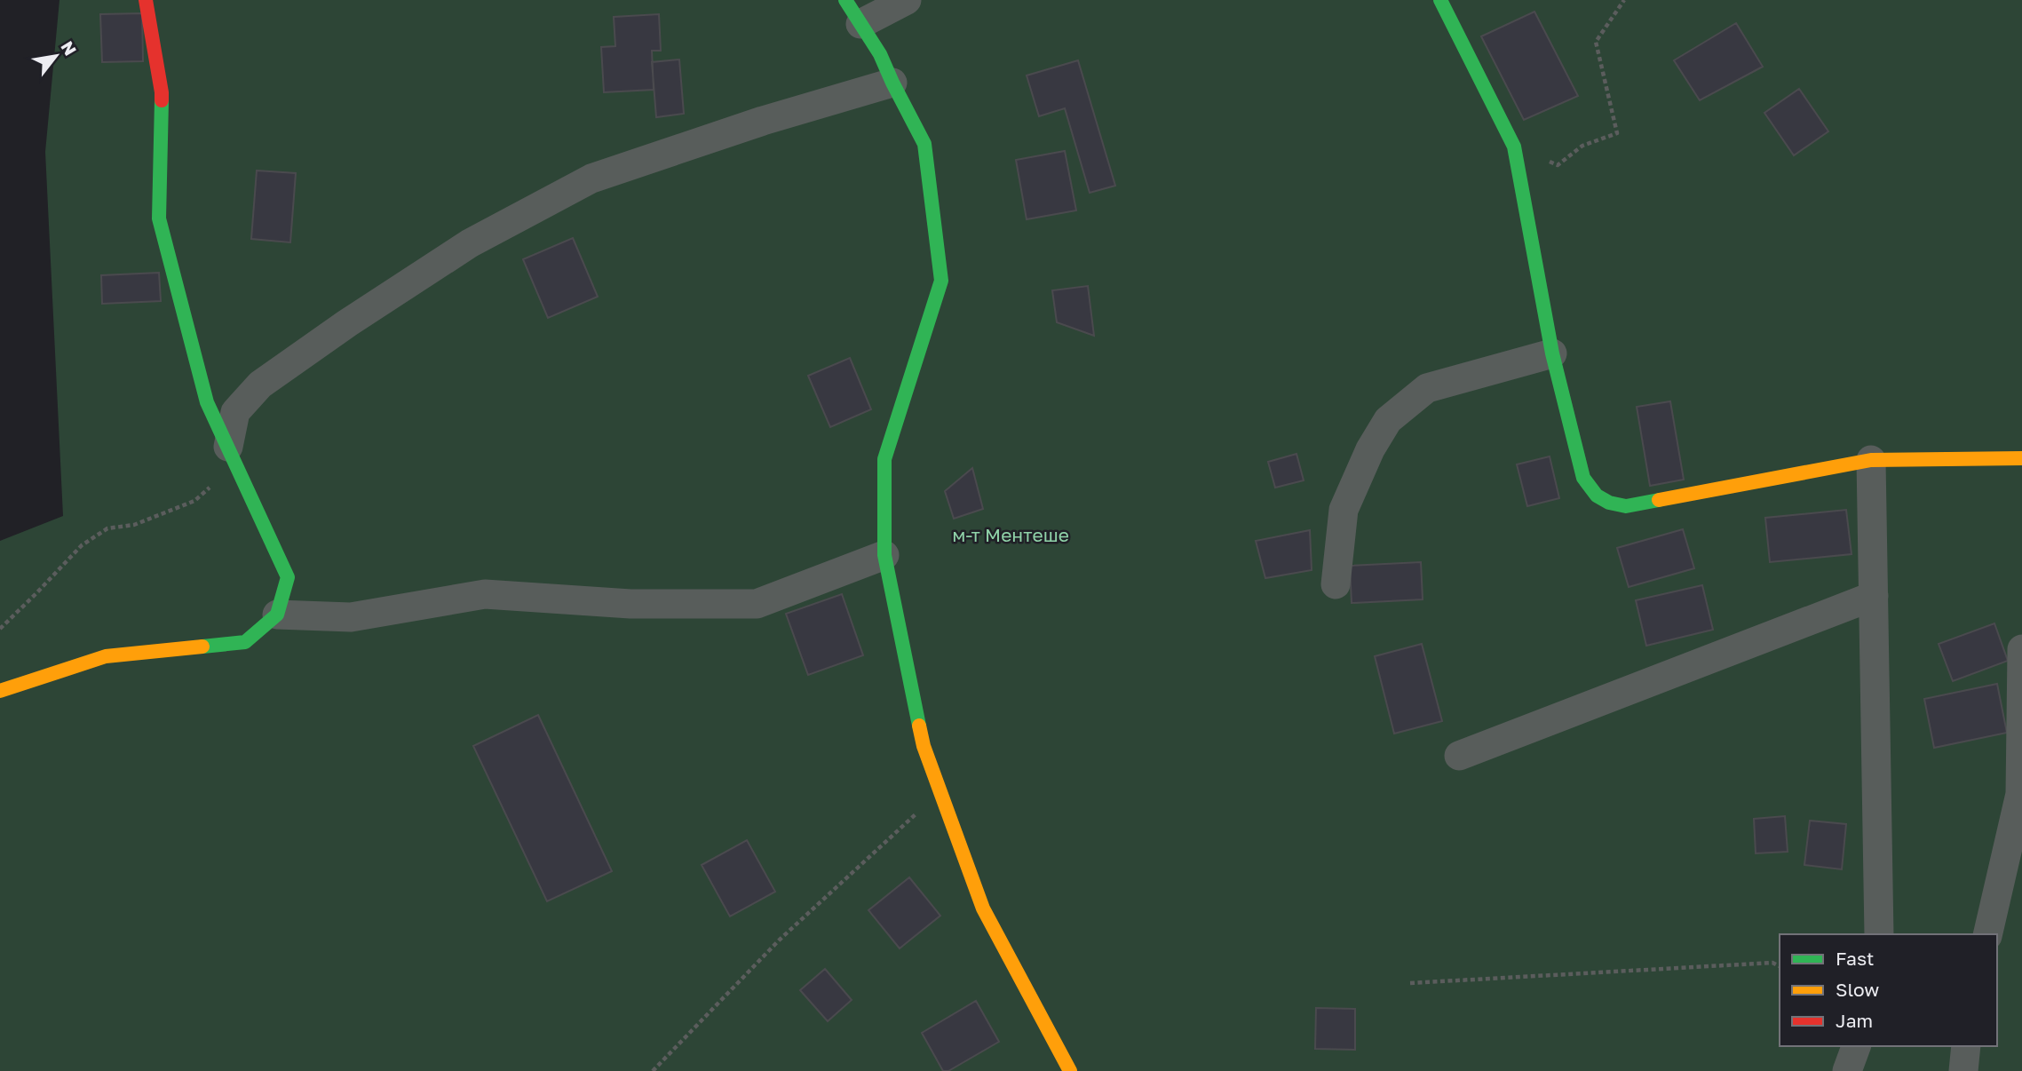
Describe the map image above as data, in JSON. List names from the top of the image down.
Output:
{
  "parks": ["м-т Ментeше"],
  "legend": ["Fast", "Slow", "Jam"],
  "north": "top right"
}
